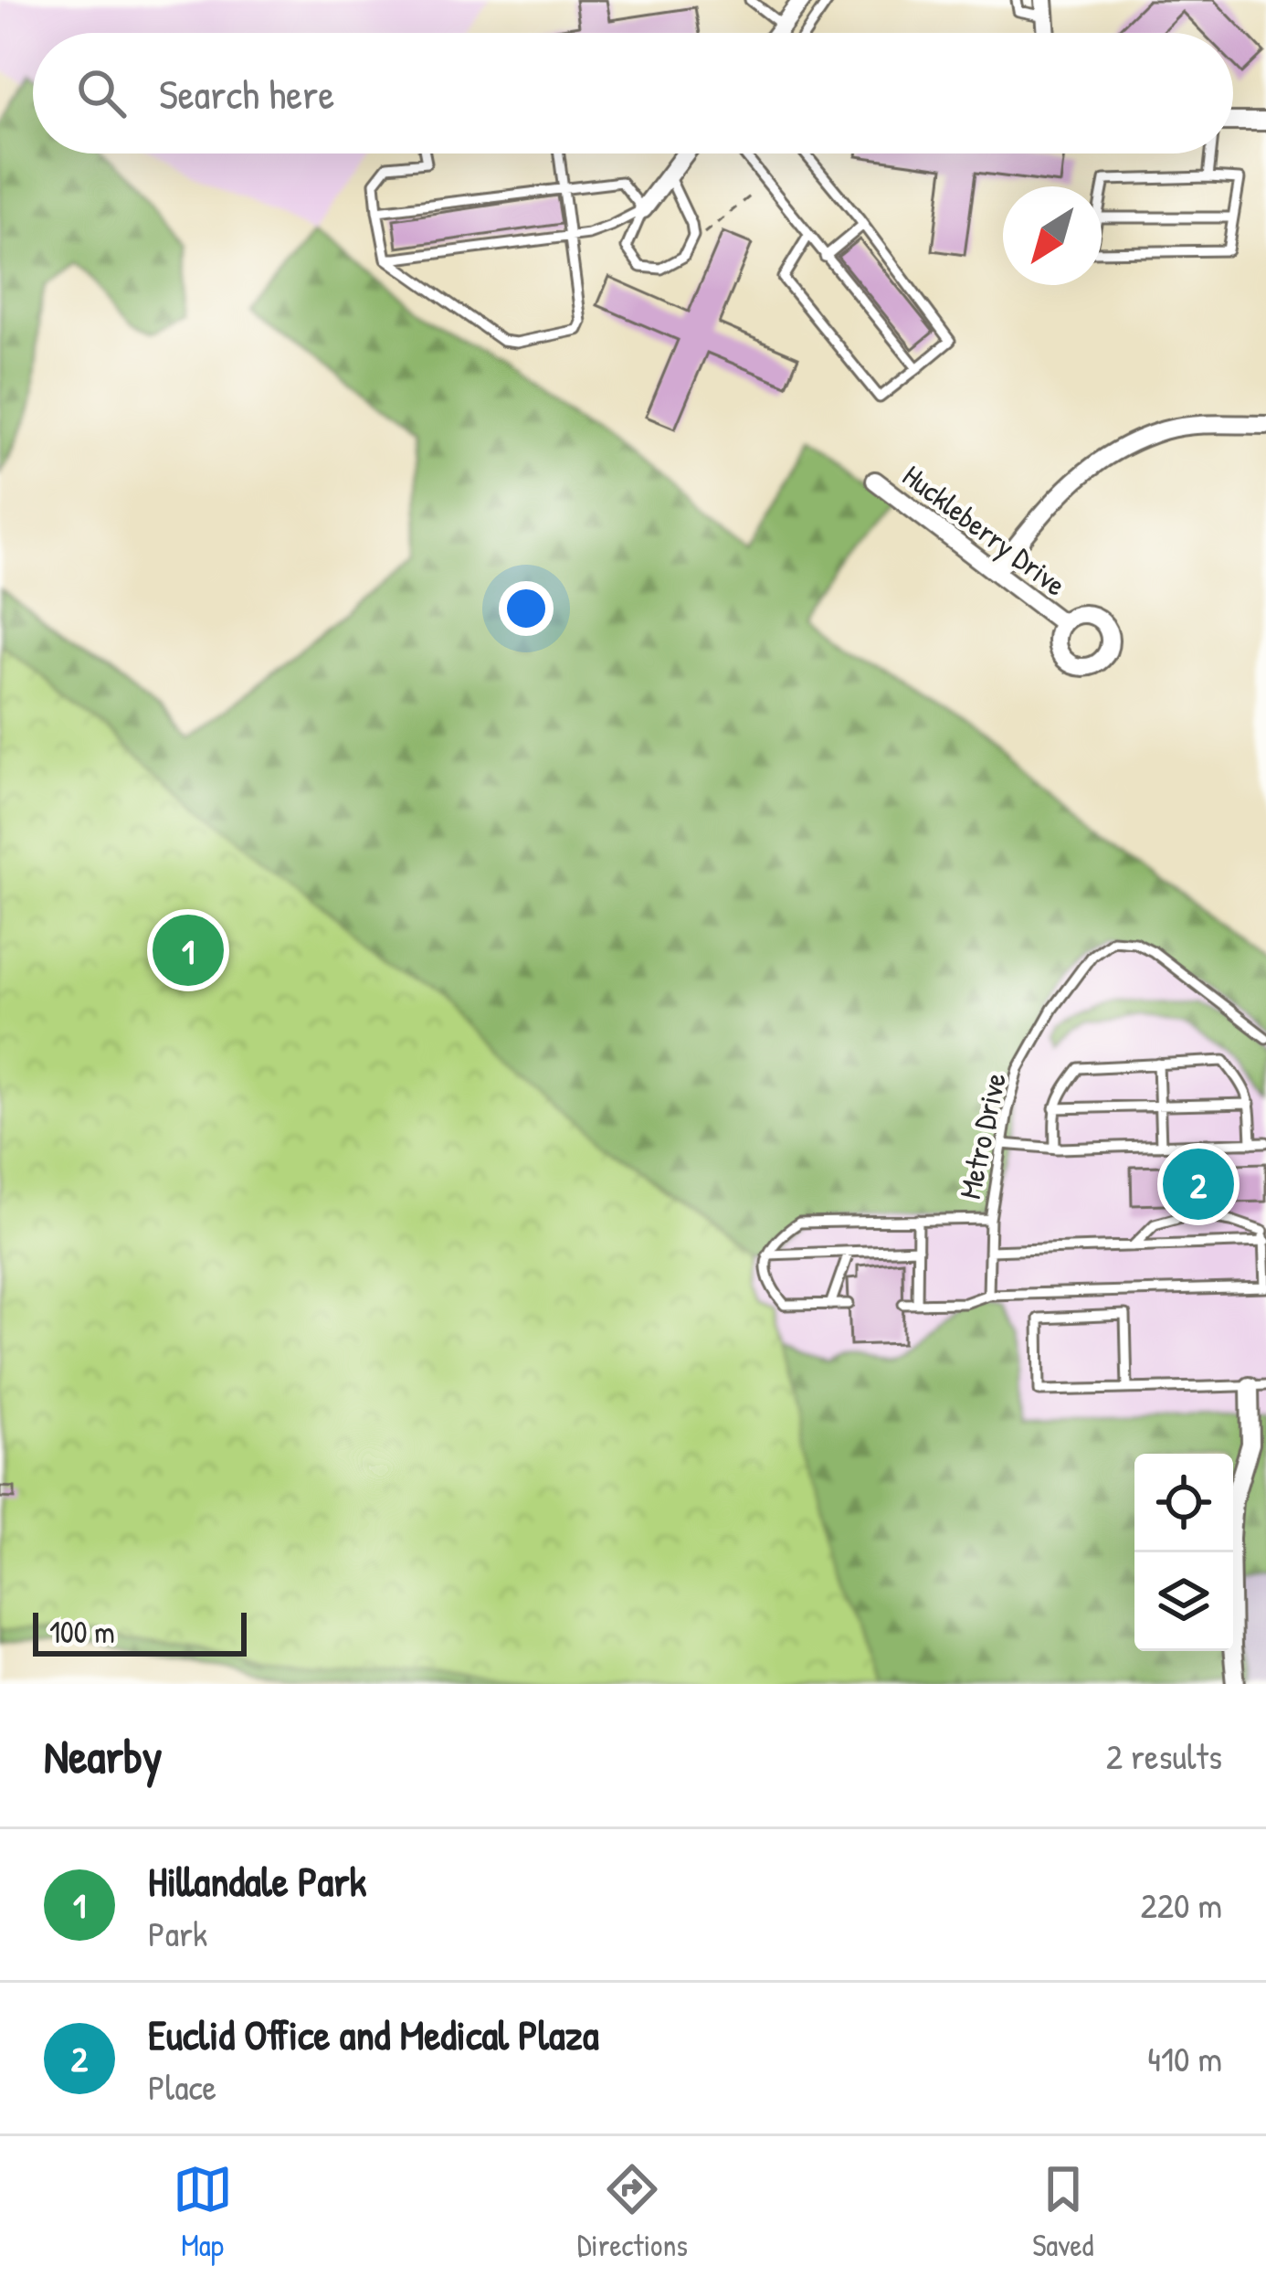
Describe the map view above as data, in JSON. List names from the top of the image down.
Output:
{
  "streets": {
    "street": ["Huckleberry Drive"],
    "lane": ["Metro Drive"]
  },
  "scale_bar": "100 m",
  "north": "bottom left",
  "page": {
    "search": "Search here",
    "pins": ["1", "2"],
    "scale": "100 m",
    "heading": ["Nearby", "2 results"],
    "list": [
      {
        "mark": "1",
        "name": "Hillandale Park",
        "note": "Park",
        "value": "220 m"
      },
      {
        "mark": "2",
        "name": "Euclid Office and Medical Plaza",
        "note": "Place",
        "value": "410 m"
      }
    ],
    "nav": ["Map", "Directions", "Saved"]
  }
}
